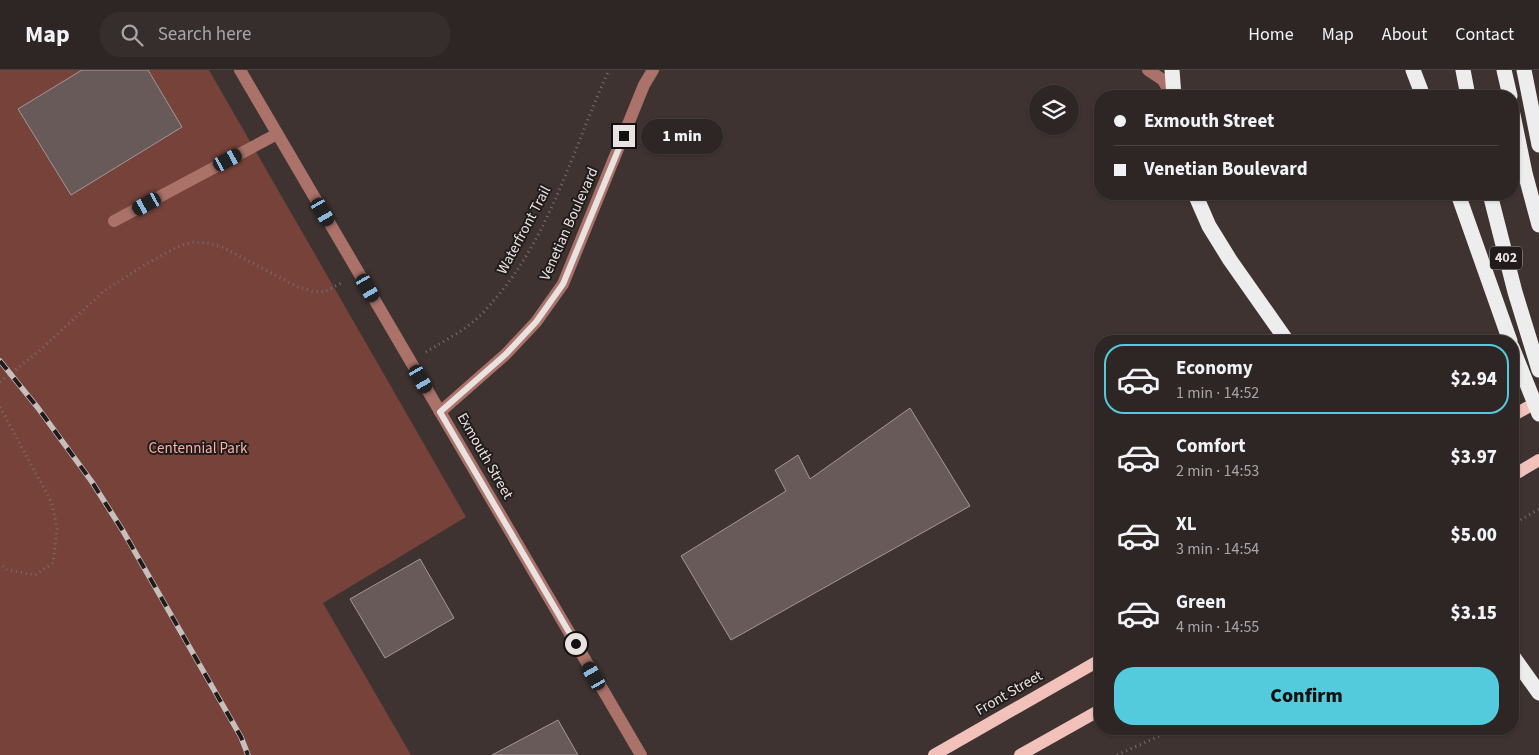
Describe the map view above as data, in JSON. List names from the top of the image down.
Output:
{
  "streets": {
    "highway": ["402"],
    "main road": ["Front Street"],
    "street": ["Venetian Boulevard", "Exmouth Street"],
    "path": ["Waterfront Trail"]
  },
  "crossings": [
    ["Venetian Boulevard", "Exmouth Street"],
    ["Waterfront Trail", "Exmouth Street"]
  ],
  "parks": ["Centennial Park"],
  "page": {
    "header": "Map",
    "search": "Search here",
    "nav": [
      "Home",
      "Map",
      "About",
      "Contact"
    ],
    "banner": ["Exmouth Street", "Venetian Boulevard"],
    "bubble": "1 min",
    "list": [
      {
        "name": "Economy",
        "note": "1 min · 14:52",
        "value": "$2.94"
      },
      {
        "name": "Comfort",
        "note": "2 min · 14:53",
        "value": "$3.97"
      },
      {
        "name": "XL",
        "note": "3 min · 14:54",
        "value": "$5.00"
      },
      {
        "name": "Green",
        "note": "4 min · 14:55",
        "value": "$3.15"
      }
    ],
    "buttons": "Confirm"
  }
}
